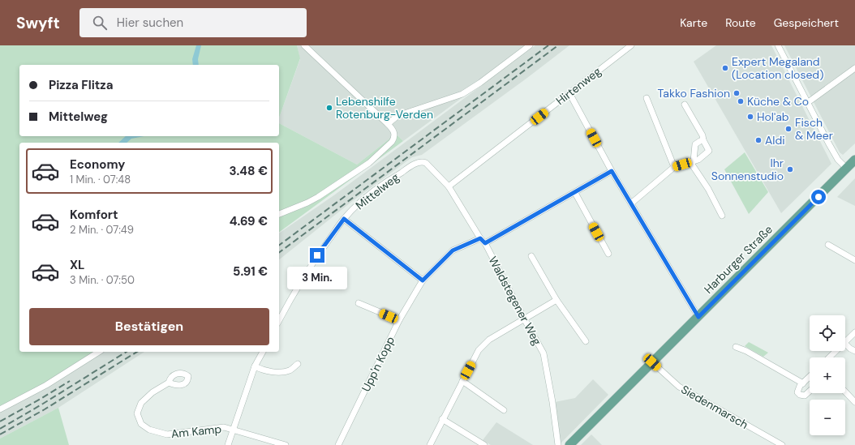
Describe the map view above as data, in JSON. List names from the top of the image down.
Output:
{
  "streets": {
    "main road": ["Harburger Straße"],
    "street": [
      "Hirtenweg",
      "Mittelweg",
      "Waldstegener Weg",
      "Upp'n Kopp",
      "Siedenmarsch",
      "Am Kamp"
    ]
  },
  "crossings": [
    ["Hirtenweg", "Waldstegener Weg"],
    ["Mittelweg", "Waldstegener Weg"],
    ["Harburger Straße", "Siedenmarsch"],
    ["Waldstegener Weg", "Upp'n Kopp"]
  ],
  "places": [
    "Expert Megaland (Location closed)",
    "Takko Fashion",
    "Küche & Co",
    "Lebenshilfe Rotenburg-Verden",
    "Hol'ab",
    "Fisch & Meer",
    "Aldi",
    "Ihr Sonnenstudio"
  ],
  "page": {
    "header": "Swyft",
    "search": "Hier suchen",
    "nav": ["Karte", "Route", "Gespeichert"],
    "banner": ["Pizza Flitza", "Mittelweg"],
    "list": [
      {
        "name": "Economy",
        "note": "1 Min. · 07:48",
        "value": "3.48 €"
      },
      {
        "name": "Komfort",
        "note": "2 Min. · 07:49",
        "value": "4.69 €"
      },
      {
        "name": "XL",
        "note": "3 Min. · 07:50",
        "value": "5.91 €"
      }
    ],
    "bubble": "3 Min.",
    "buttons": "Bestätigen",
    "map_buttons": ["+", "−"]
  }
}
